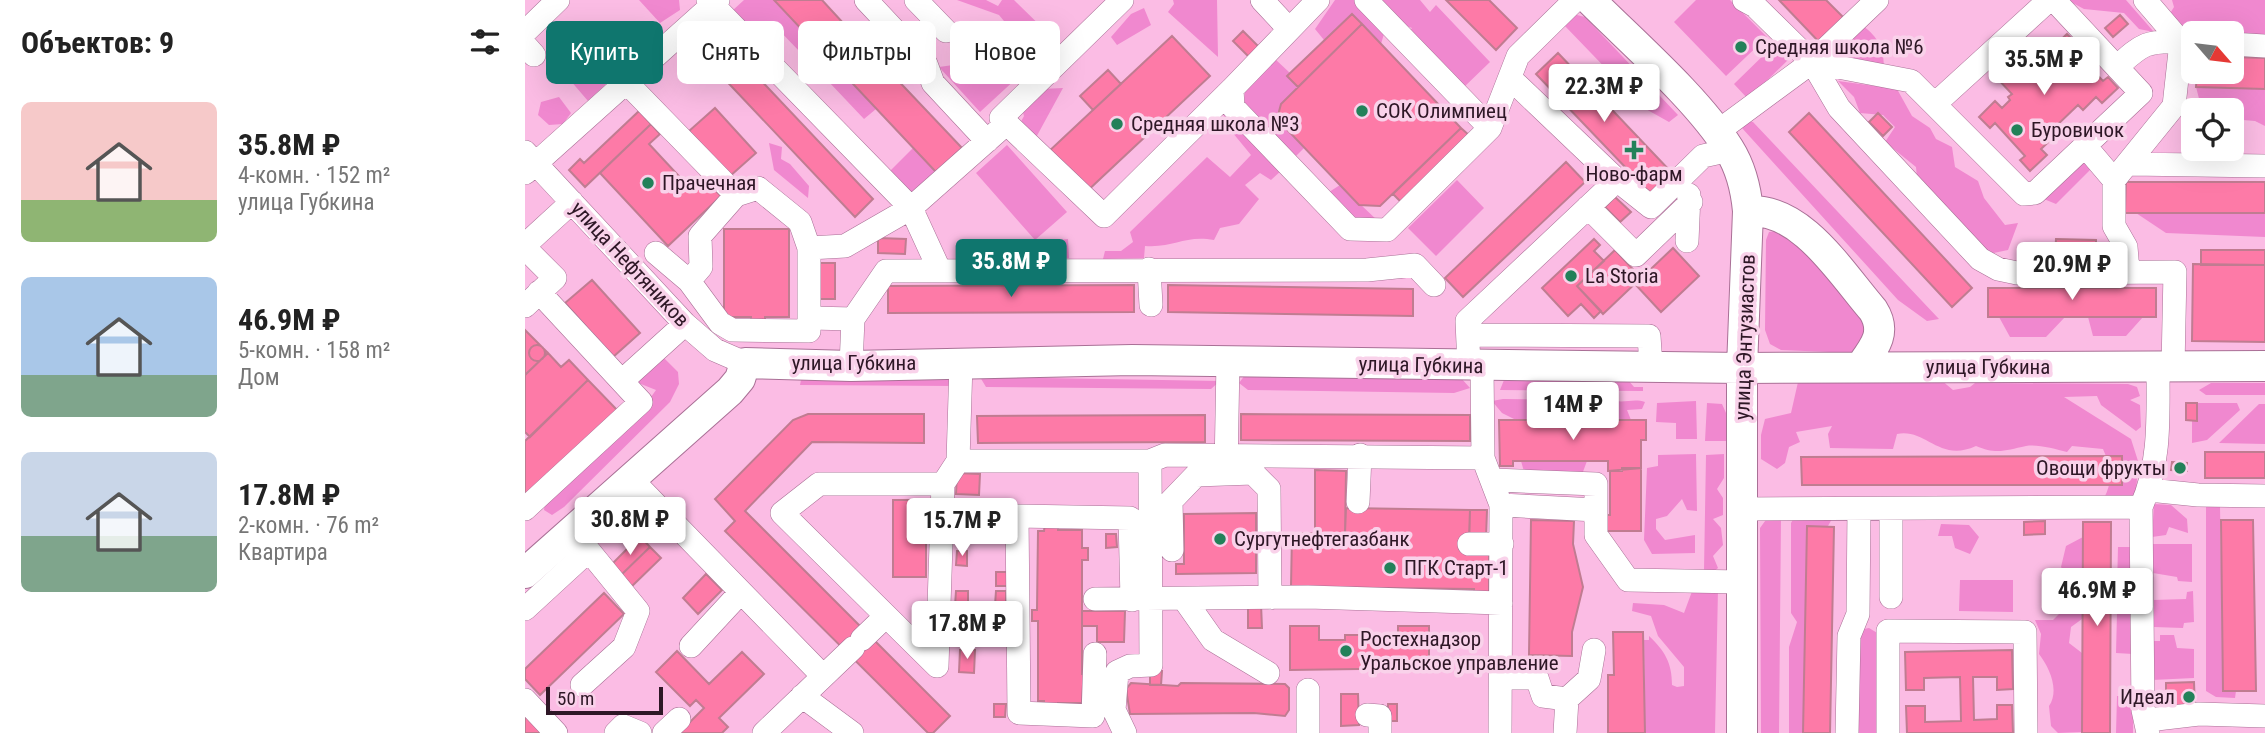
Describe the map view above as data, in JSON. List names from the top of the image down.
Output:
{
  "streets": {
    "main road": ["улица Энтузиастов", "улица Губкина"],
    "street": ["улица Нефтяников"]
  },
  "crossings": [
    ["улица Нефтяников", "улица Губкина"],
    ["улица Энтузиастов", "улица Губкина"]
  ],
  "places": {
    "other": [
      "Средняя школа №6",
      "СОК Олимпиец",
      "Средняя школа №3",
      "Буровичок",
      "Прачечная",
      "La Storia",
      "Овощи фрукты",
      "Сургутнефтегазбанк",
      "ПГК Старт-1",
      "Ростехнадзор Уральское управление",
      "Идеал"
    ],
    "health": ["Ново-фарм"]
  },
  "scale_bar": "50 m",
  "north": "bottom right",
  "page": {
    "heading": "Объектов: 9",
    "chip": [
      "Купить",
      "Снять",
      "Фильтры",
      "Новое"
    ],
    "price": [
      "35.5M ₽",
      "22.3M ₽",
      "35.8M ₽",
      "20.9M ₽",
      "14M ₽",
      "30.8M ₽",
      "15.7M ₽",
      "46.9M ₽",
      "17.8M ₽"
    ],
    "list": [
      {
        "name": "35.8M ₽",
        "note": "4-комн. · 152 m² · улица Губкина"
      },
      {
        "name": "46.9M ₽",
        "note": "5-комн. · 158 m² · Дом"
      },
      {
        "name": "17.8M ₽",
        "note": "2-комн. · 76 m² · Квартира"
      }
    ],
    "scale": "50 m"
  }
}
